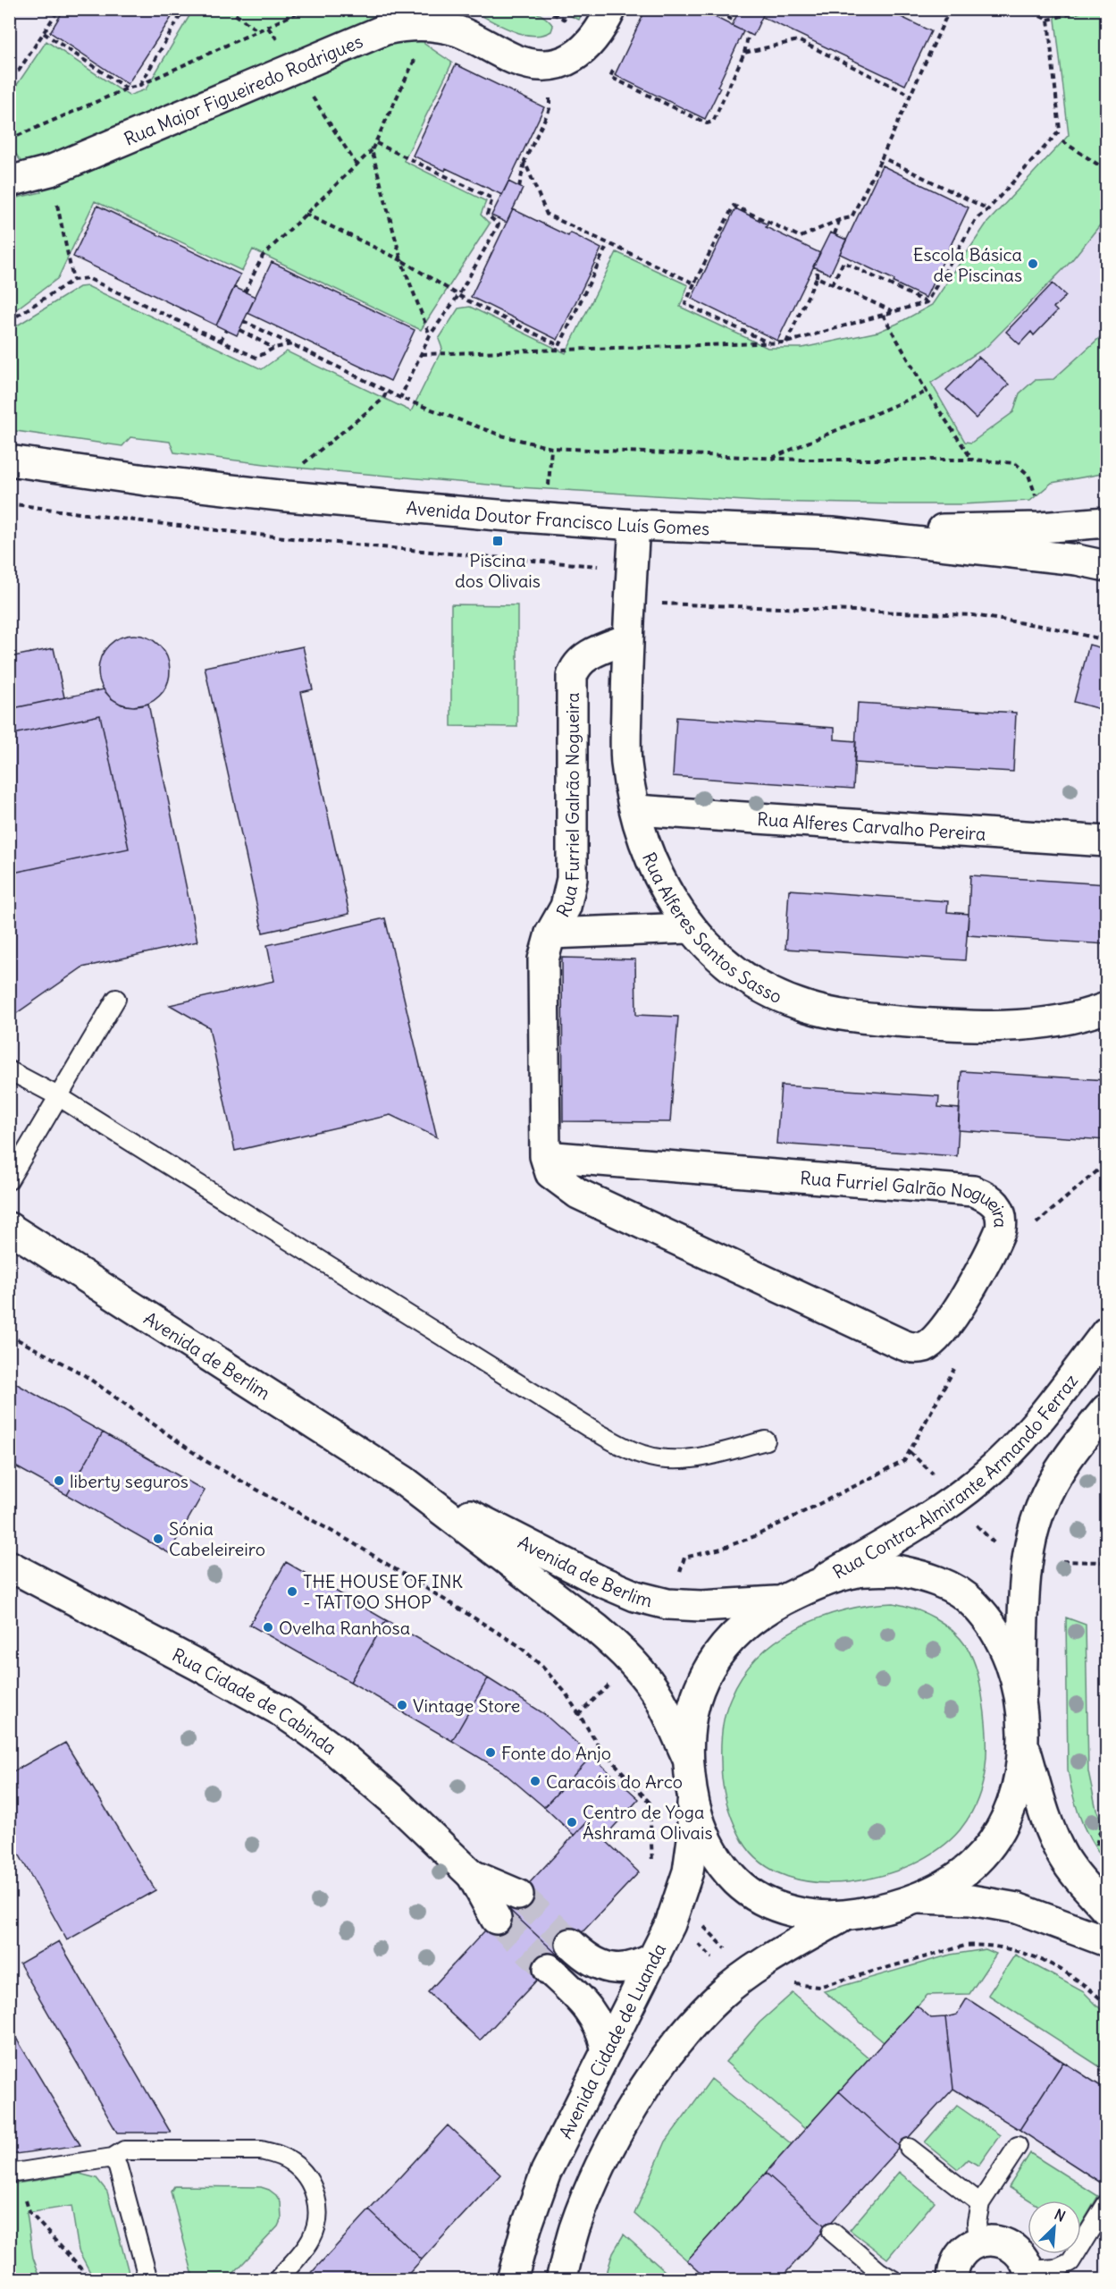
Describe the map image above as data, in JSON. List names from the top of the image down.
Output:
{
  "streets": {
    "main road": [
      "Rua Major Figueiredo Rodrigues",
      "Avenida Doutor Francisco Luís Gomes",
      "Rua Furriel Galrão Nogueira",
      "Rua Alferes Carvalho Pereira",
      "Rua Alferes Santos Sasso",
      "Avenida de Berlim",
      "Rua Contra-Almirante Armando Ferraz",
      "Rua Cidade de Cabinda",
      "Avenida Cidade de Luanda"
    ]
  },
  "crossings": [
    ["Avenida Doutor Francisco Luís Gomes", "Rua Alferes Santos Sasso"],
    ["Rua Furriel Galrão Nogueira", "Rua Alferes Santos Sasso"],
    ["Rua Alferes Carvalho Pereira", "Rua Alferes Santos Sasso"]
  ],
  "places": {
    "other": [
      "Escola Básica de Piscinas",
      "liberty seguros",
      "Sónia Cabeleireiro",
      "THE HOUSE OF INK - TATTOO SHOP",
      "Ovelha Ranhosa",
      "Vintage Store",
      "Fonte do Anjo",
      "Caracóis do Arco",
      "Centro de Yoga Áshrama Olivais"
    ],
    "transit": ["Piscina dos Olivais"]
  },
  "north": "top right"
}
